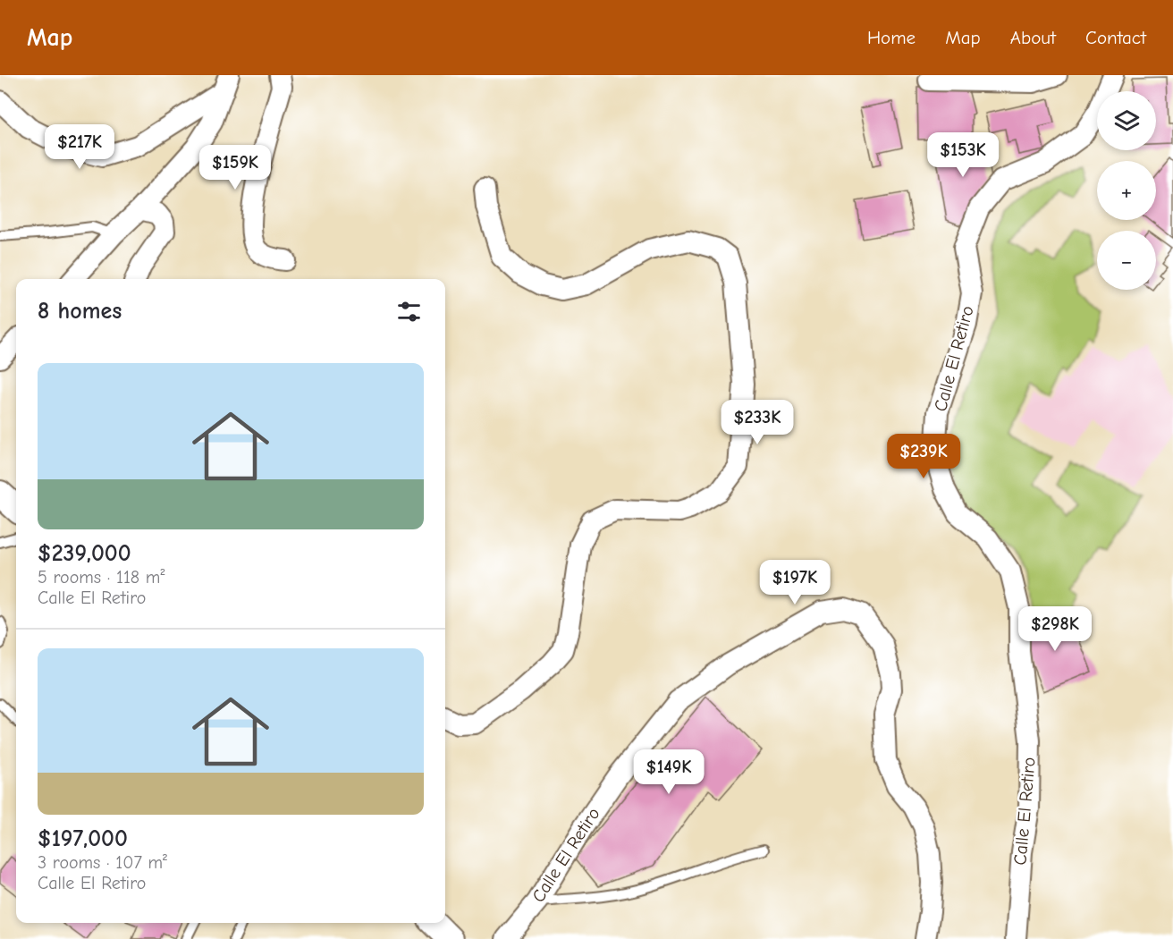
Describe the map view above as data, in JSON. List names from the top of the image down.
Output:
{
  "streets": {
    "street": ["Calle El Retiro"]
  },
  "page": {
    "header": "Map",
    "nav": [
      "Home",
      "Map",
      "About",
      "Contact"
    ],
    "map_buttons": ["+", "−"],
    "price": [
      "$217K",
      "$153K",
      "$159K",
      "$233K",
      "$239K",
      "$197K",
      "$298K",
      "$149K"
    ],
    "heading": "8 homes",
    "list": [
      {
        "name": "$239,000",
        "note": "5 rooms · 118 m² · Calle El Retiro"
      },
      {
        "name": "$197,000",
        "note": "3 rooms · 107 m² · Calle El Retiro"
      }
    ]
  }
}
